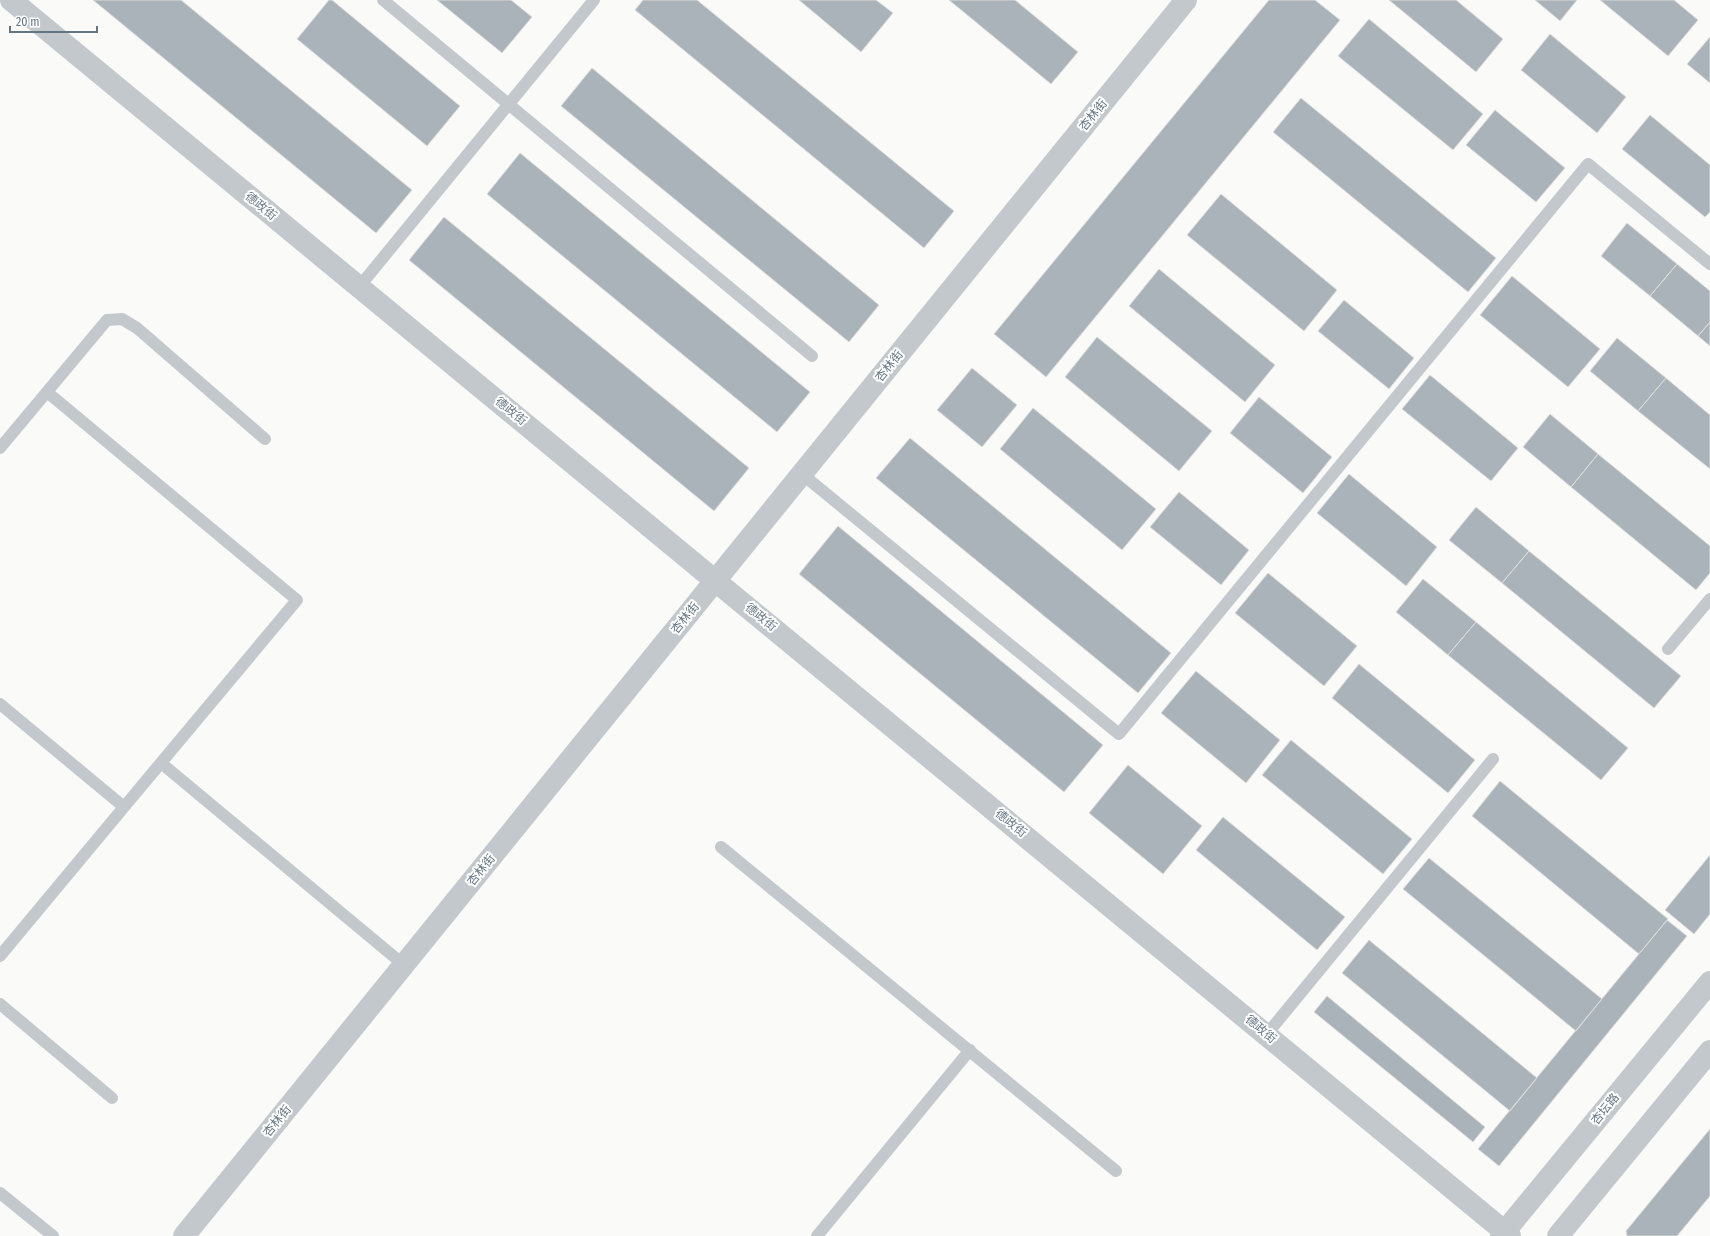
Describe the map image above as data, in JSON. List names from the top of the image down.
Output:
{
  "streets": {
    "street": ["杏林街", "德政街", "杏坛路"]
  },
  "crossings": [
    ["杏林街", "德政街"],
    ["德政街", "杏坛路"]
  ],
  "scale_bar": "20 m"
}
